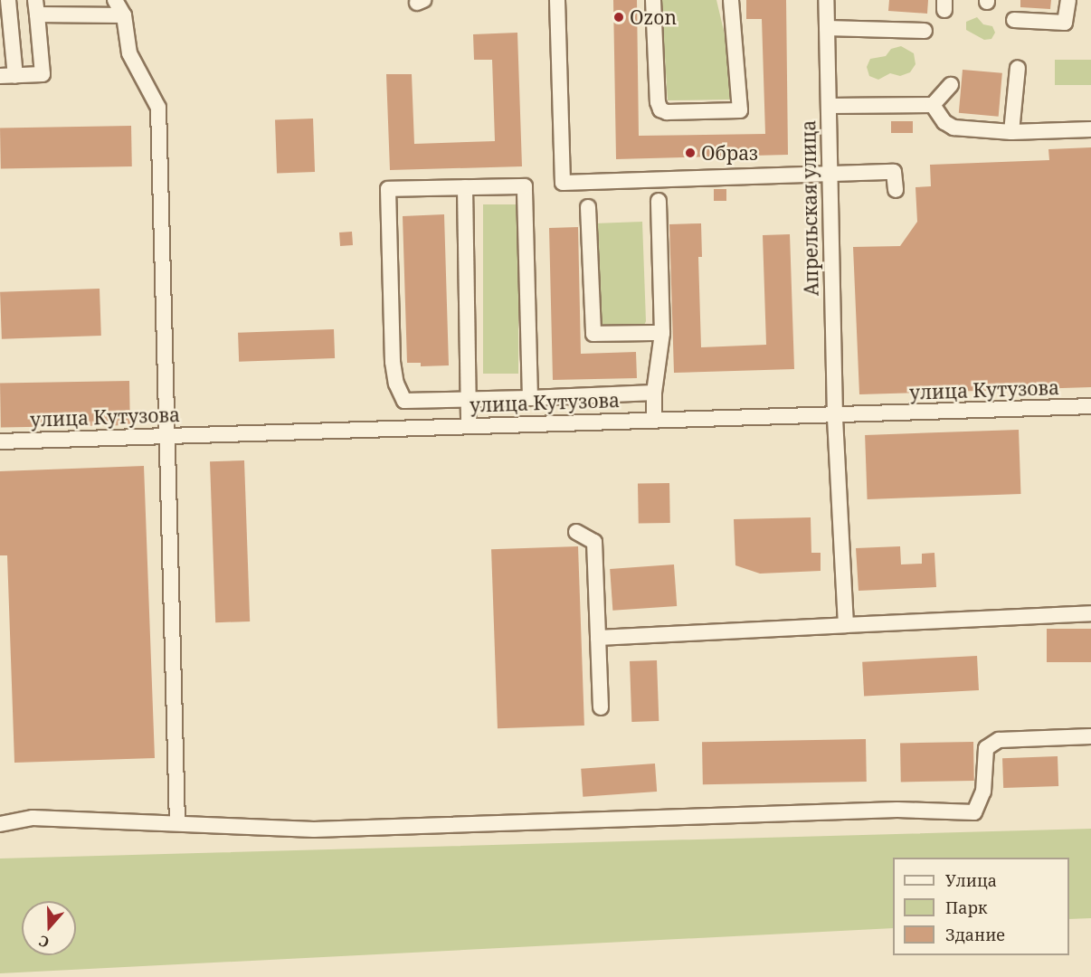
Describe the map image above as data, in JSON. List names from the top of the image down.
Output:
{
  "streets": {
    "street": ["Апрельская улица", "улица Кутузова"]
  },
  "crossings": [
    ["Апрельская улица", "улица Кутузова"]
  ],
  "places": ["Ozon", "Образ"],
  "legend": ["Улица", "Парк", "Здание"],
  "north": "bottom"
}
